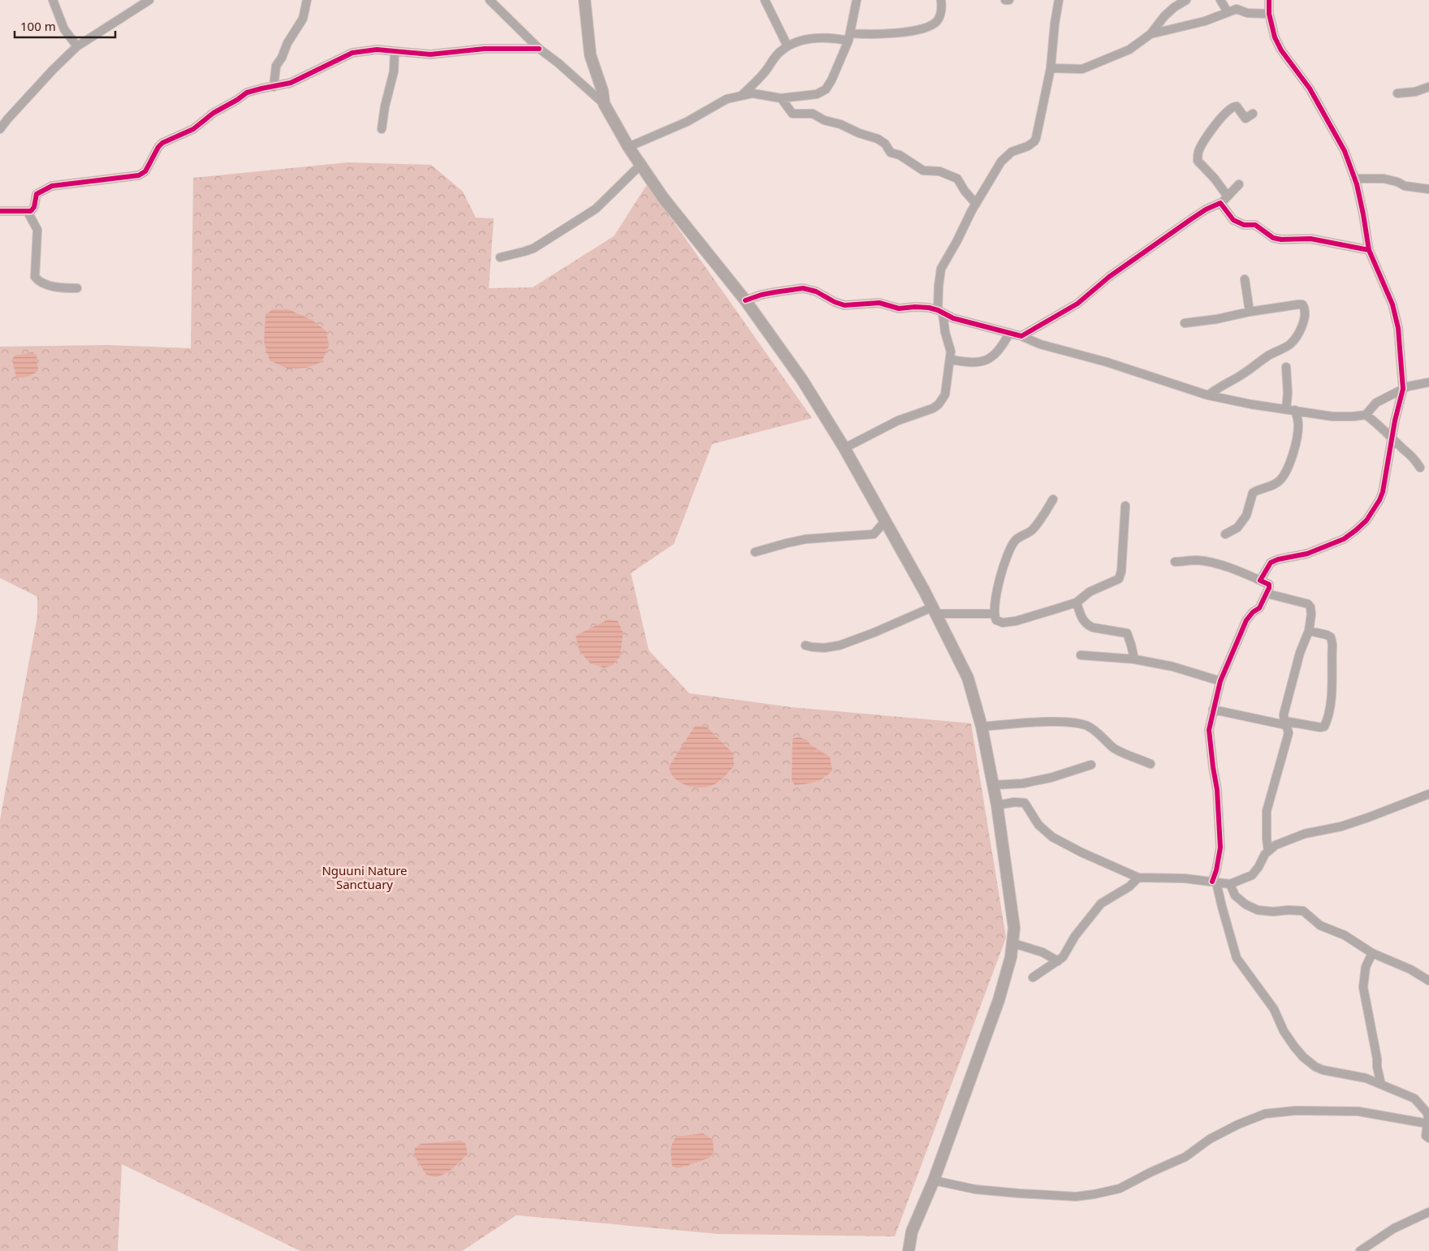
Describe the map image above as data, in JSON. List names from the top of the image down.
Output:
{
  "parks": ["Nguuni Nature Sanctuary"],
  "scale_bar": "100 m"
}
